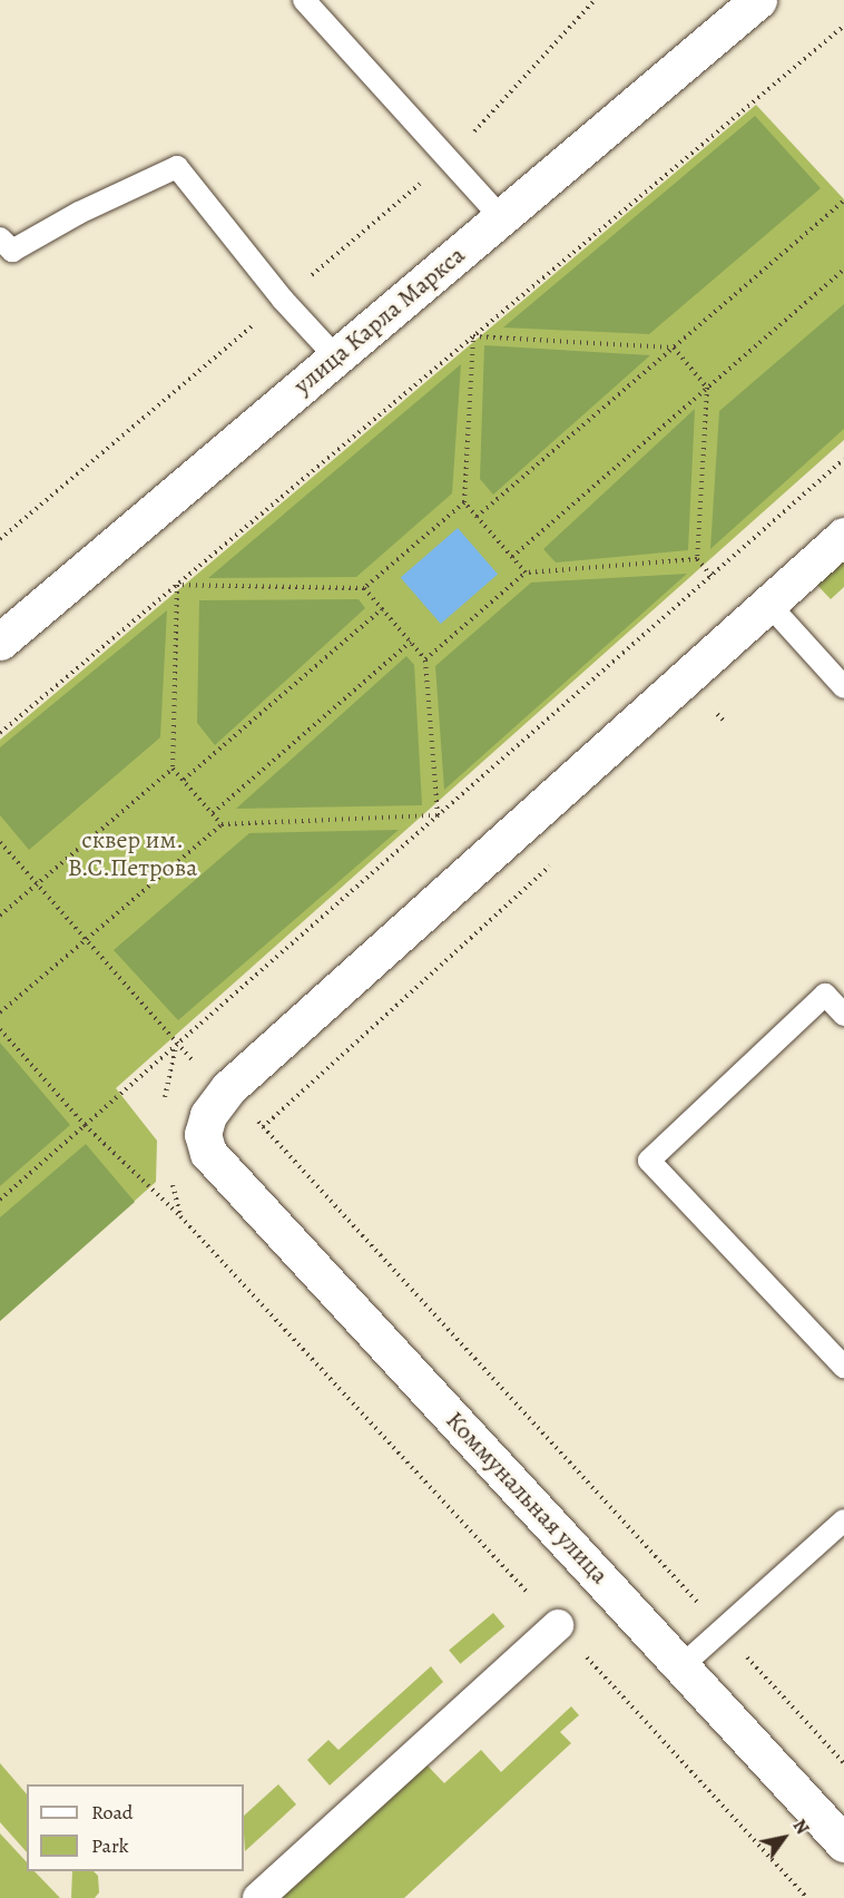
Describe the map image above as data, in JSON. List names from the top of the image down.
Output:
{
  "streets": {
    "street": ["улица Карла Маркса", "Коммунальная улица"]
  },
  "parks": ["сквер им. В.С.Петрова"],
  "legend": ["Road", "Park"],
  "north": "top right"
}
